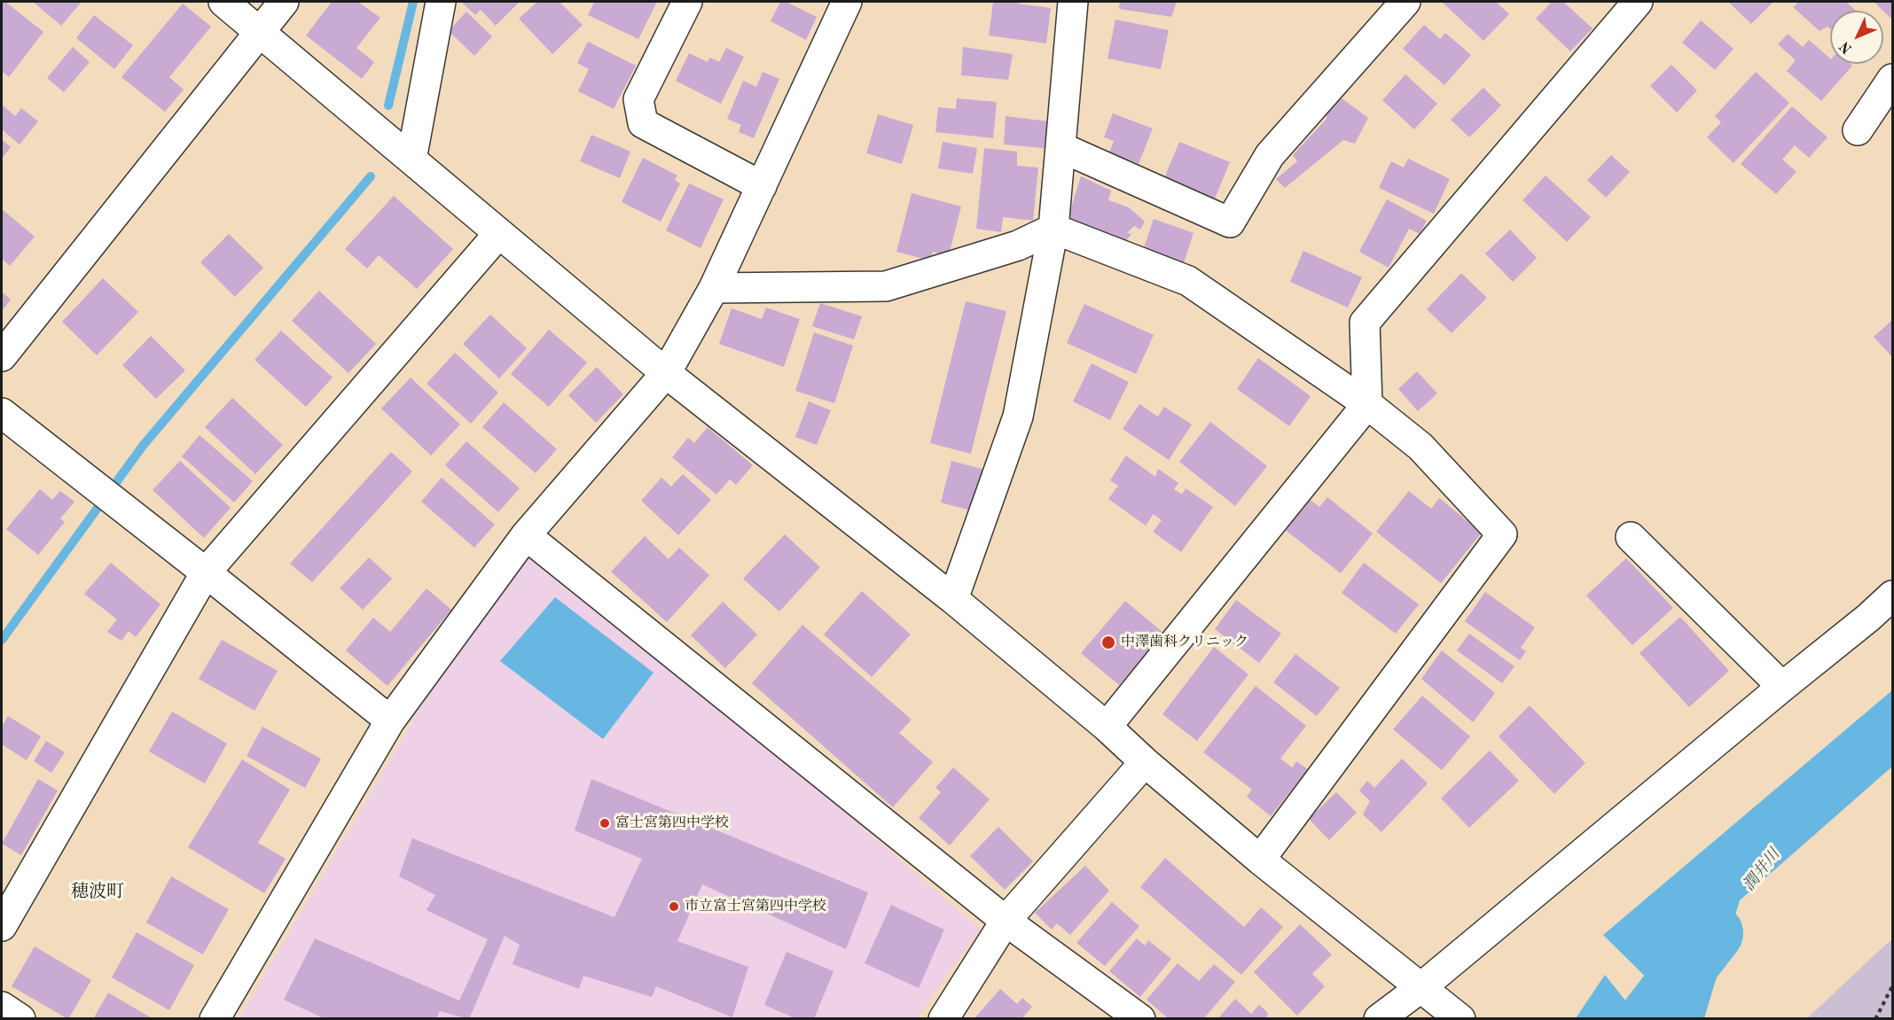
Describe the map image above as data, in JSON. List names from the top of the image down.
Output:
{
  "districts": ["穂波町"],
  "water": ["潤井川"],
  "places": ["中澤歯科クリニック", "富士宮第四中学校", "市立富士宮第四中学校"],
  "north": "bottom left"
}
